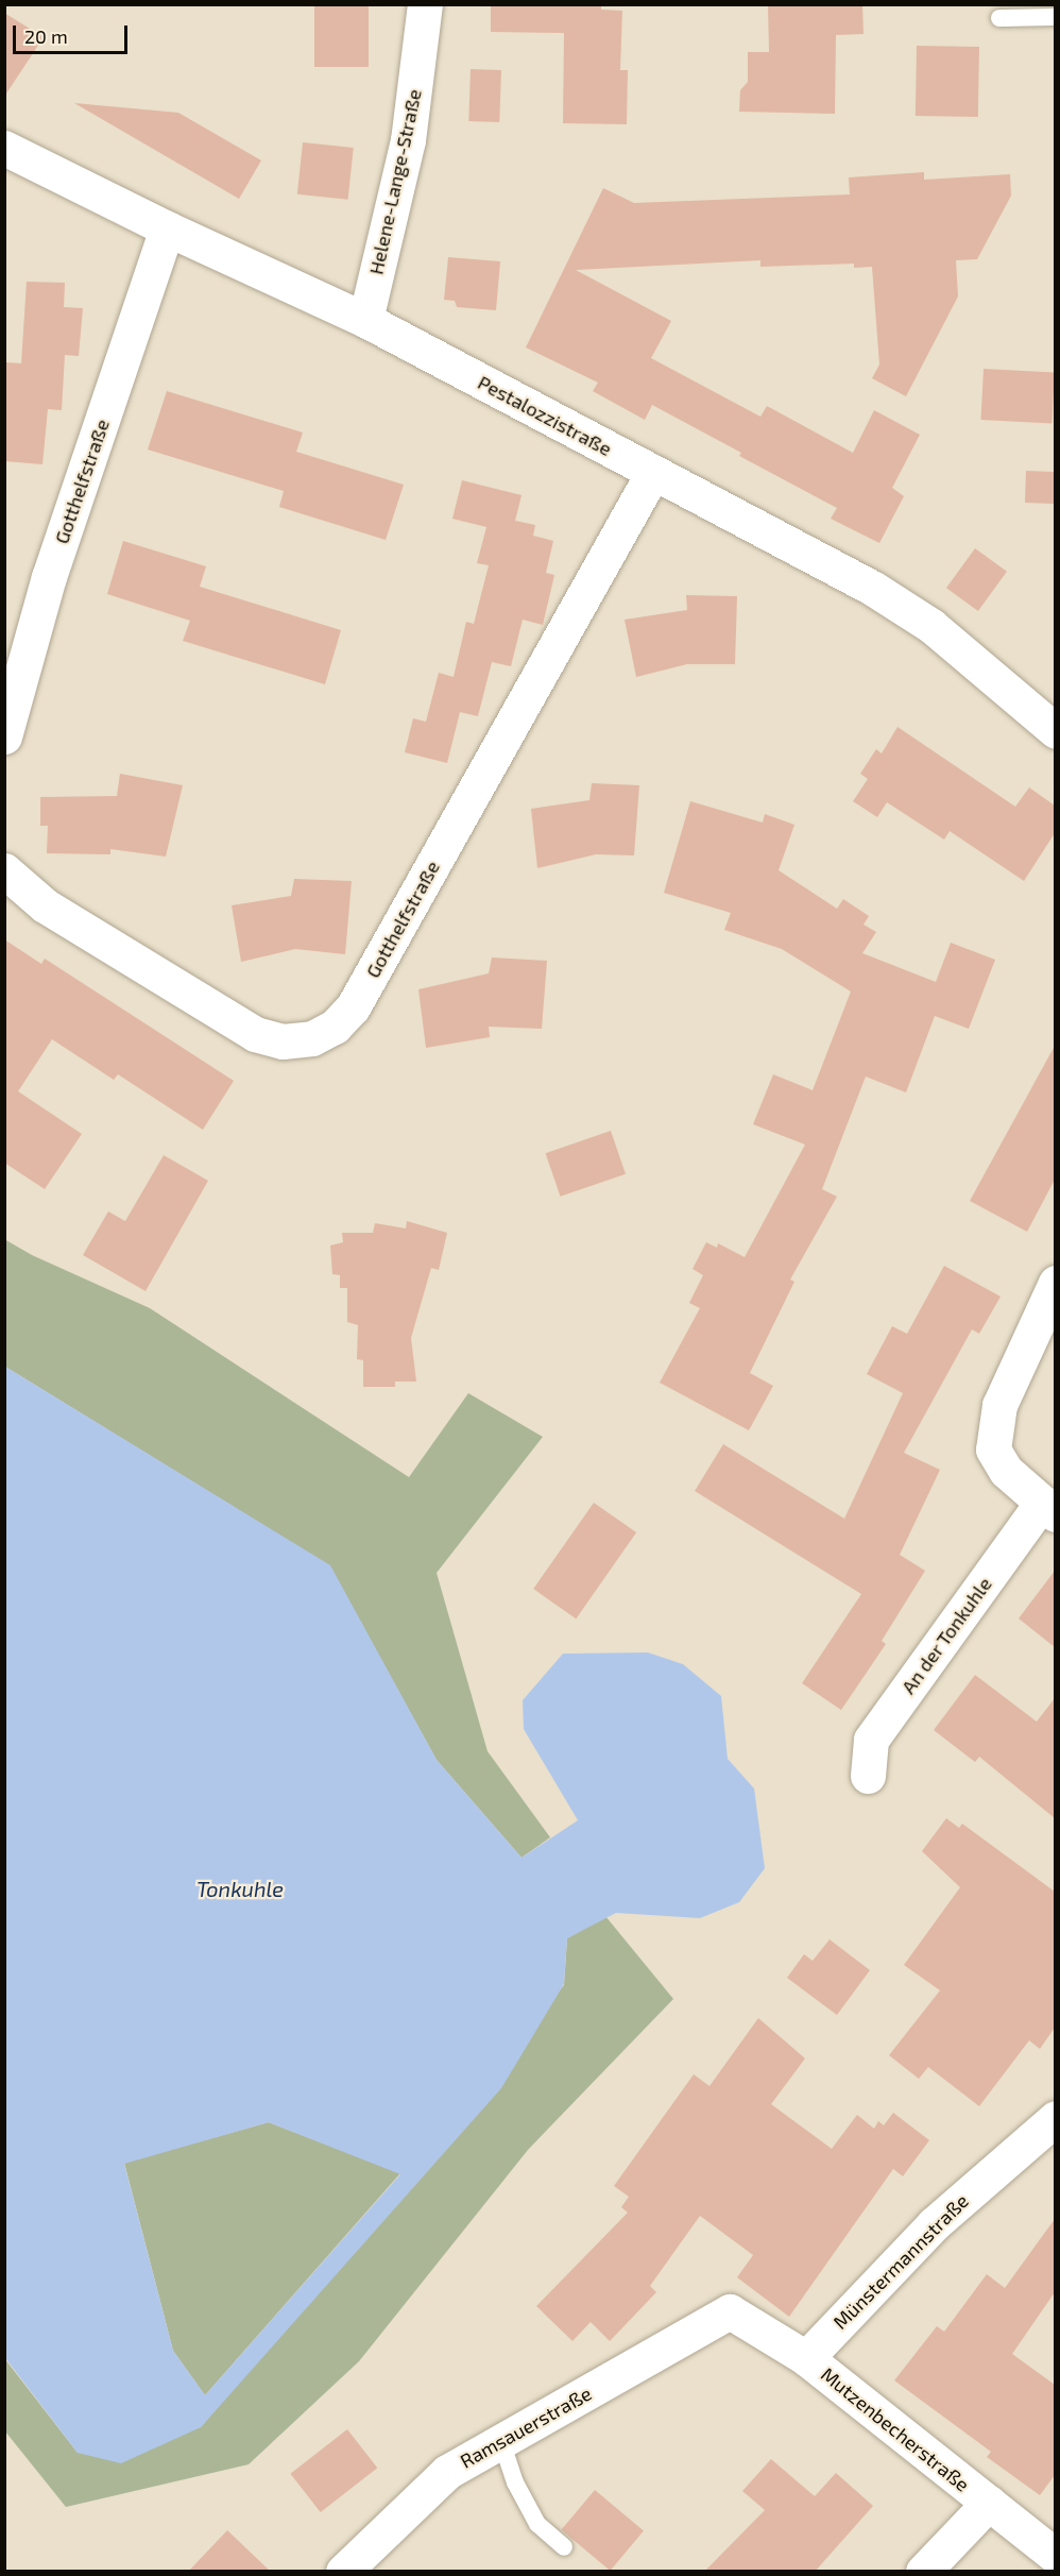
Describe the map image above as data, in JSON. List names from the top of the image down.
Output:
{
  "streets": {
    "street": [
      "Helene-Lange-Straße",
      "Pestalozzistraße",
      "Gotthelfstraße",
      "An der Tonkuhle",
      "Münstermannstraße",
      "Ramsauerstraße",
      "Mutzenbecherstraße"
    ]
  },
  "crossings": [
    ["Helene-Lange-Straße", "Pestalozzistraße"],
    ["Pestalozzistraße", "Gotthelfstraße"],
    ["Münstermannstraße", "Mutzenbecherstraße"],
    ["Ramsauerstraße", "Mutzenbecherstraße"]
  ],
  "water": ["Tonkuhle"],
  "scale_bar": "20 m"
}
